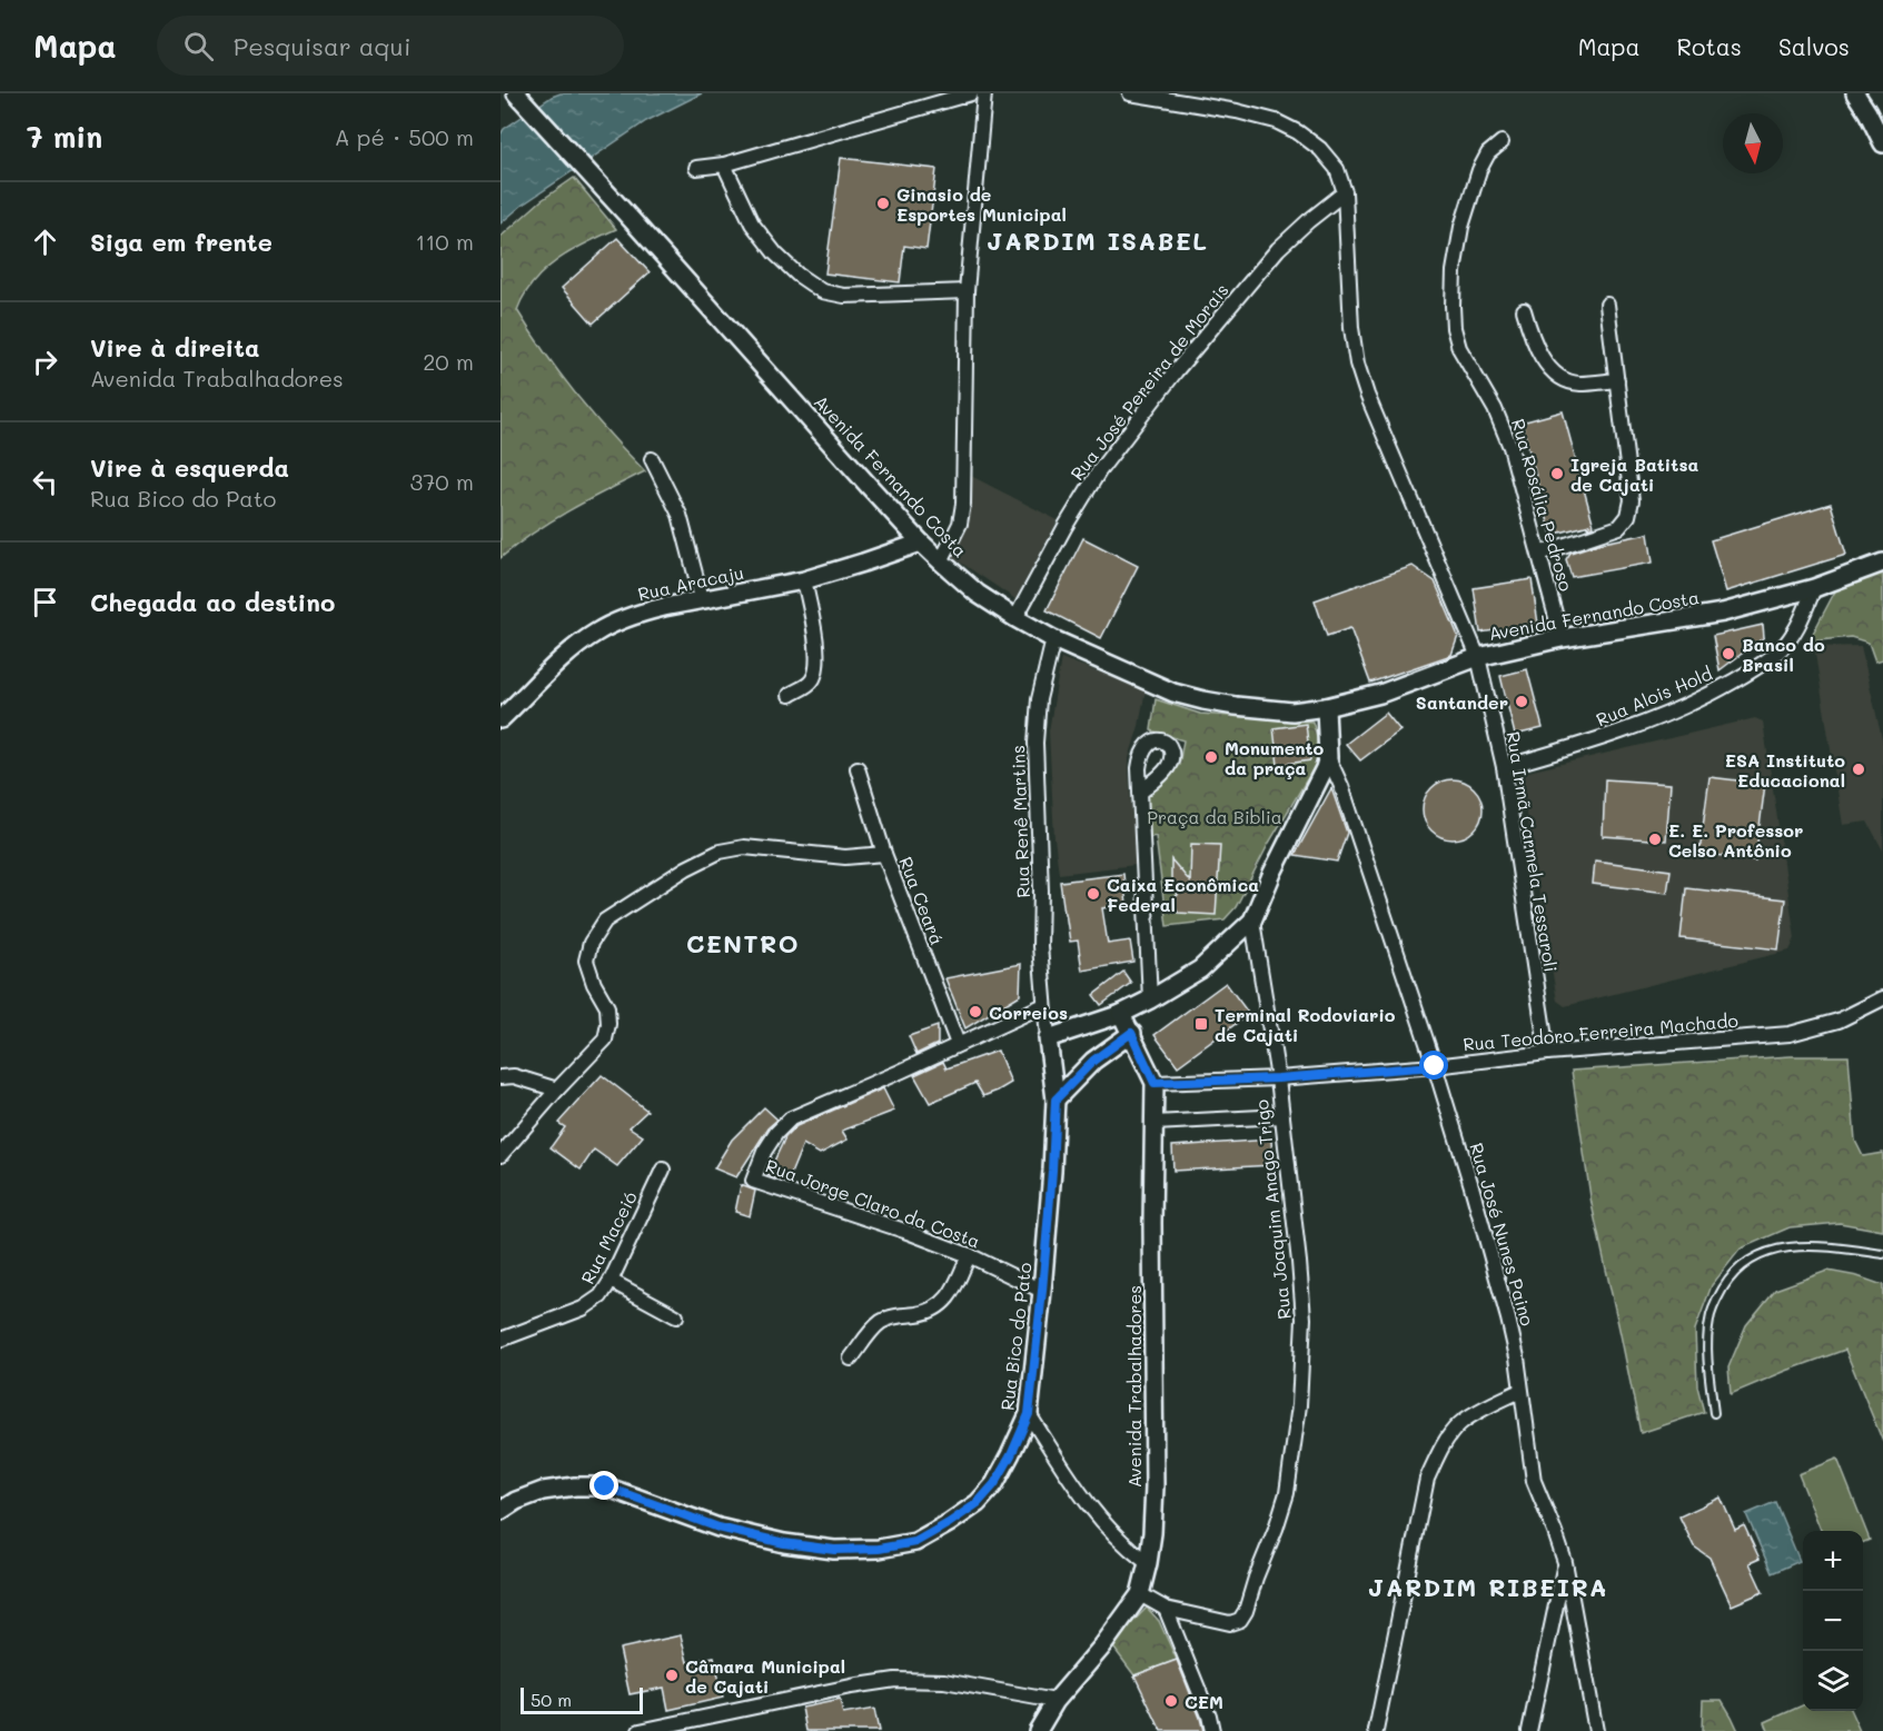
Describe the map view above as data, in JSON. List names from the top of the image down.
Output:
{
  "streets": {
    "street": [
      "Rua José Pereira de Morais",
      "Avenida Fernando Costa",
      "Rua Rosália Pedroso",
      "Rua Aracaju",
      "Rua Alois Hold",
      "Rua Renê Martins",
      "Rua Irmã Carmela Tessaroli",
      "Rua Ceará",
      "Rua Teodoro Ferreira Machado",
      "Rua Jorge Claro da Costa",
      "Rua Joaquim Anago Trigo",
      "Rua José Nunes Paino",
      "Rua Maceió",
      "Rua Bico do Pato",
      "Avenida Trabalhadores"
    ]
  },
  "crossings": [
    ["Rua José Pereira de Morais", "Avenida Fernando Costa"],
    ["Rua José Pereira de Morais", "Rua Irmã Carmela Tessaroli"],
    ["Avenida Fernando Costa", "Rua Rosália Pedroso"],
    ["Avenida Fernando Costa", "Rua Aracaju"],
    ["Avenida Fernando Costa", "Rua Alois Hold"],
    ["Avenida Fernando Costa", "Rua Renê Martins"],
    ["Avenida Fernando Costa", "Rua Irmã Carmela Tessaroli"],
    ["Rua Alois Hold", "Rua Irmã Carmela Tessaroli"],
    ["Rua Renê Martins", "Rua Jorge Claro da Costa"],
    ["Rua Renê Martins", "Rua Bico do Pato"],
    ["Rua Irmã Carmela Tessaroli", "Rua Teodoro Ferreira Machado"],
    ["Rua Ceará", "Rua Jorge Claro da Costa"],
    ["Rua Teodoro Ferreira Machado", "Rua Joaquim Anago Trigo"],
    ["Rua Teodoro Ferreira Machado", "Rua José Nunes Paino"],
    ["Rua Teodoro Ferreira Machado", "Avenida Trabalhadores"],
    ["Rua Jorge Claro da Costa", "Rua Bico do Pato"],
    ["Rua Joaquim Anago Trigo", "Avenida Trabalhadores"]
  ],
  "districts": ["JARDIM ISABEL", "CENTRO", "JARDIM RIBEIRA"],
  "parks": ["Praça da Biblia"],
  "places": {
    "other": [
      "Ginasio de Esportes Municipal",
      "Igreja Batitsa de Cajati",
      "Banco do Brasil",
      "Santander",
      "Monumento da praça",
      "ESA Instituto Educacional",
      "E. E. Professor Celso Antônio",
      "Caixa Econômica Federal",
      "Correios",
      "Câmara Municipal de Cajati",
      "CEM"
    ],
    "transit": ["Terminal Rodoviario de Cajati"]
  },
  "scale_bar": "50 m",
  "north": "bottom",
  "page": {
    "header": "Mapa",
    "search": "Pesquisar aqui",
    "nav": ["Mapa", "Rotas", "Salvos"],
    "heading": ["7 min", "A pé · 500 m"],
    "list": [
      ["Siga em frente", "110 m"],
      ["Vire à direita", "Avenida Trabalhadores", "20 m"],
      ["Vire à esquerda", "Rua Bico do Pato", "370 m"],
      "Chegada ao destino"
    ],
    "map_buttons": ["+", "−"],
    "scale": "50 m"
  }
}
